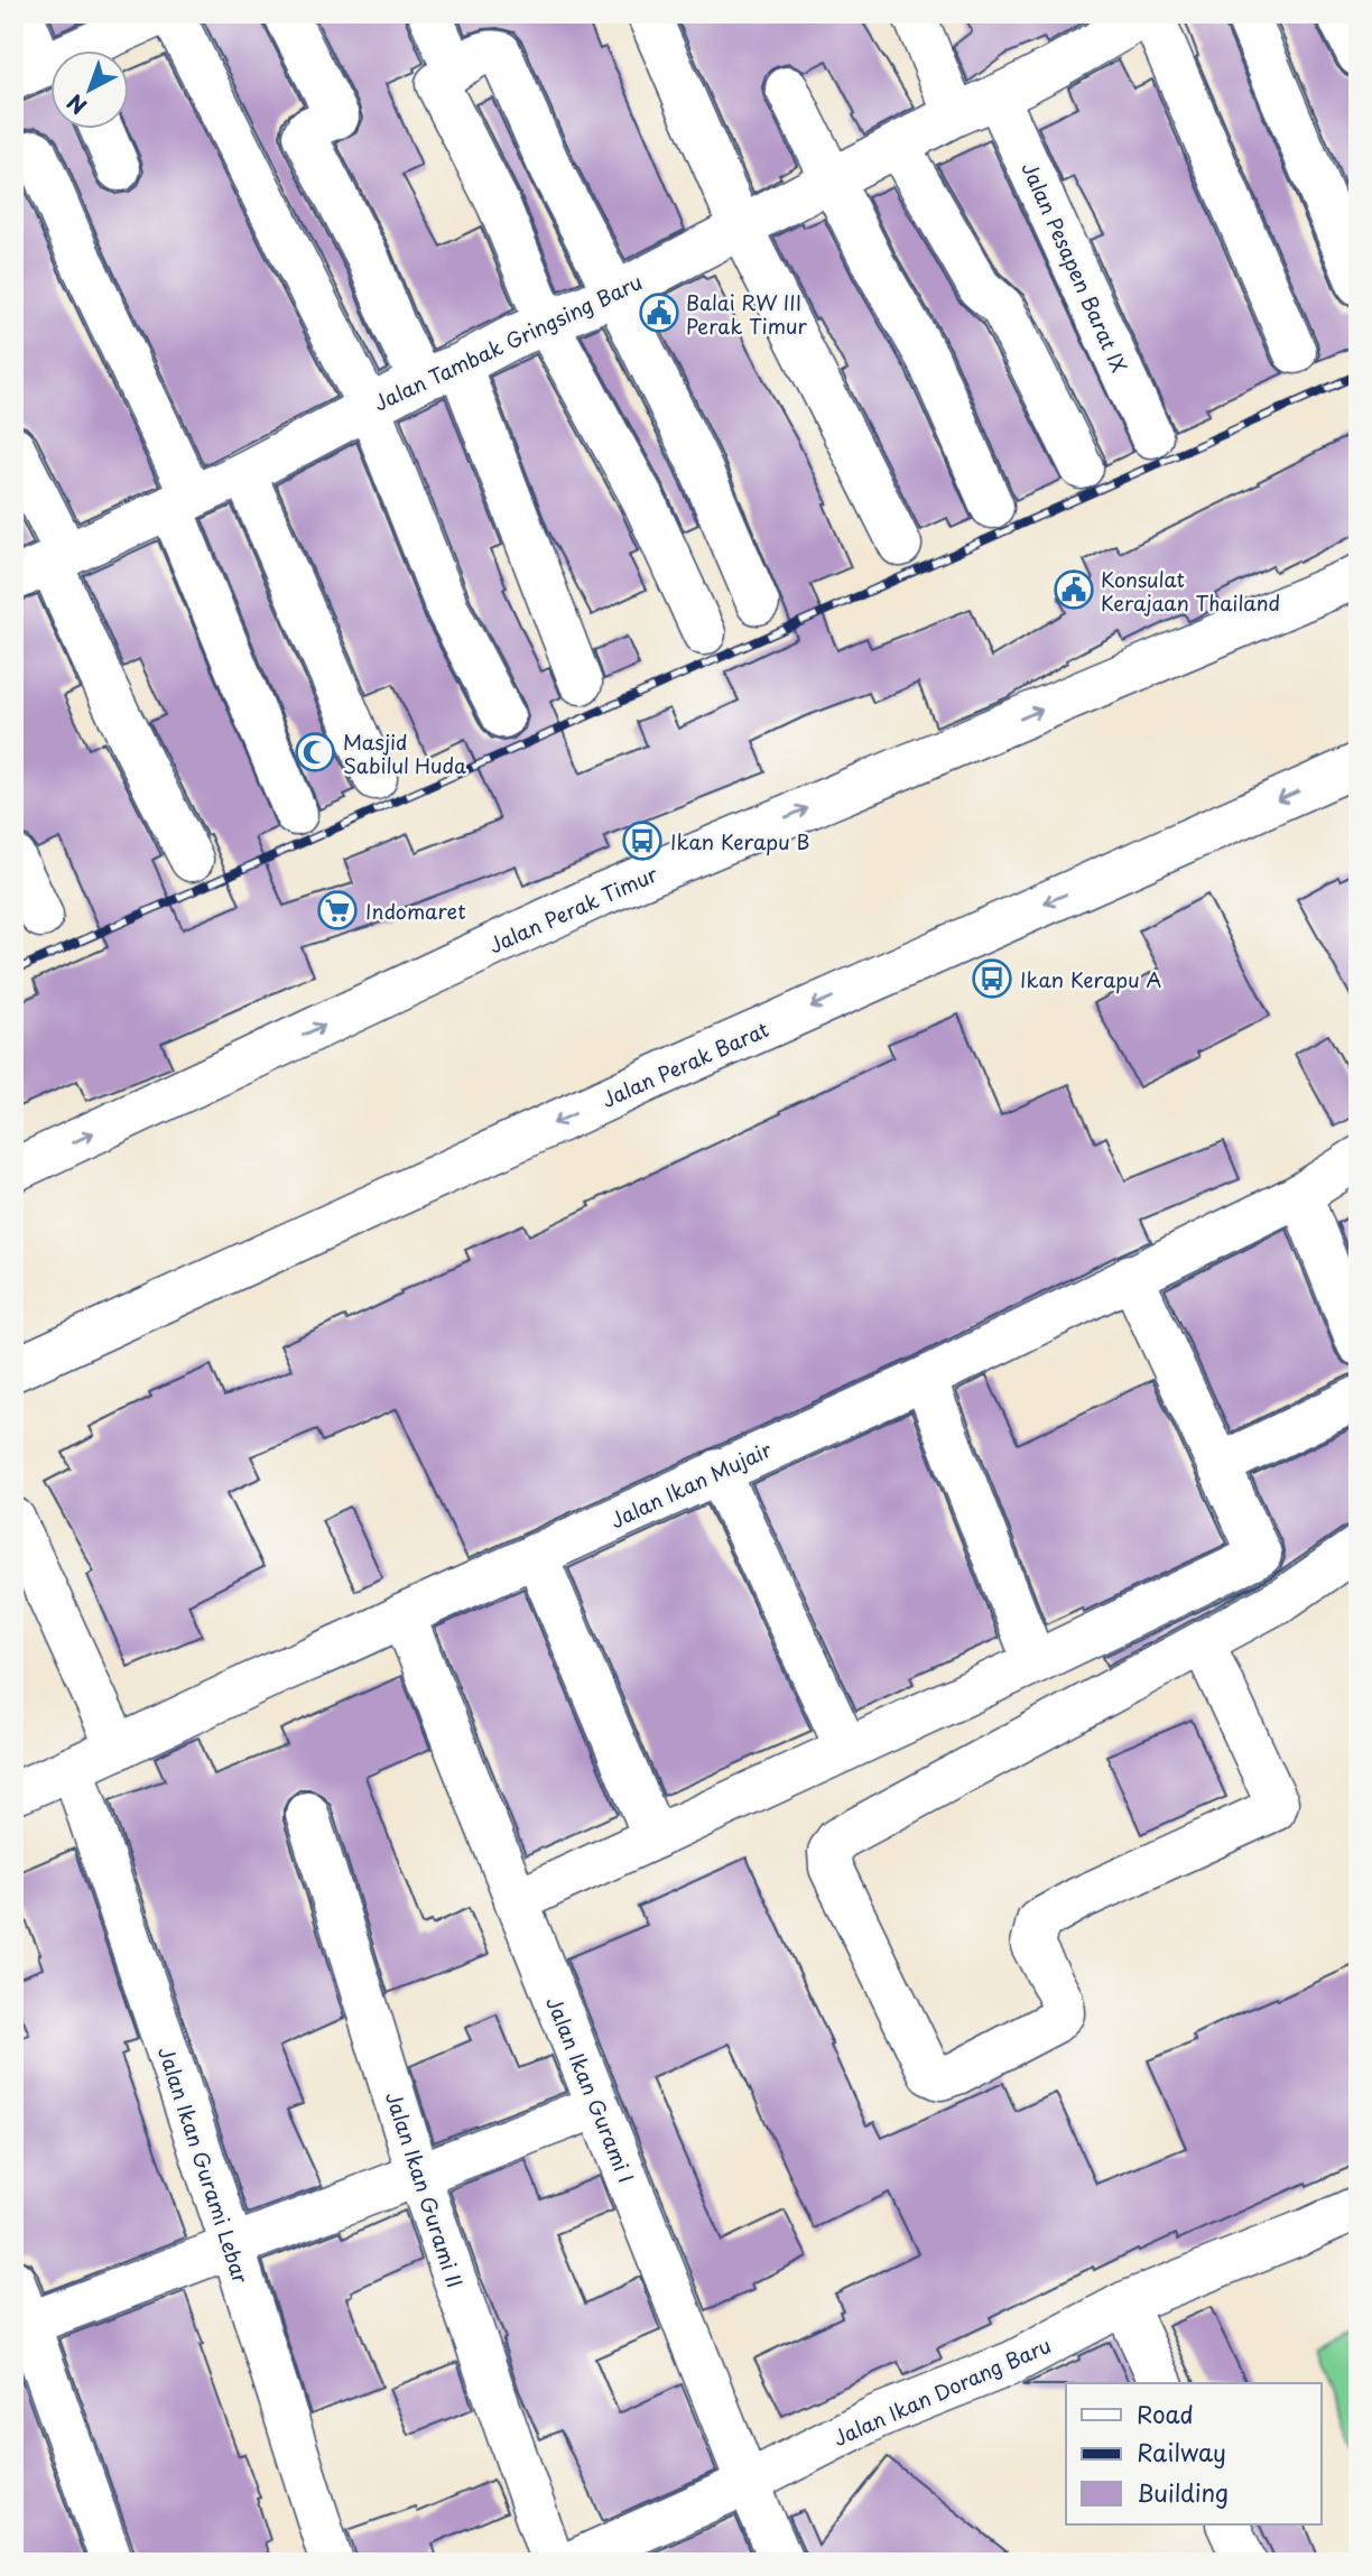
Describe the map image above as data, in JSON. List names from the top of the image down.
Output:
{
  "streets": {
    "main road": [
      "Jalan Pesapen Barat IX",
      "Jalan Tambak Gringsing Baru",
      "Jalan Perak Timur",
      "Jalan Perak Barat",
      "Jalan Ikan Mujair",
      "Jalan Ikan Gurami I",
      "Jalan Ikan Gurami Lebar",
      "Jalan Ikan Gurami II",
      "Jalan Ikan Dorang Baru"
    ]
  },
  "crossings": [
    ["Jalan Pesapen Barat IX", "Jalan Tambak Gringsing Baru"],
    ["Jalan Ikan Mujair", "Jalan Ikan Gurami I"],
    ["Jalan Ikan Mujair", "Jalan Ikan Gurami Lebar"],
    ["Jalan Ikan Gurami I", "Jalan Ikan Dorang Baru"]
  ],
  "one_way": ["Jalan Perak Timur", "Jalan Perak Barat"],
  "places": {
    "public building": ["Balai RW III Perak Timur", "Konsulat Kerajaan Thailand"],
    "mosque": ["Masjid Sabilul Huda"],
    "bus stop": ["Ikan Kerapu B", "Ikan Kerapu A"],
    "supermarket": ["Indomaret"]
  },
  "legend": ["Road", "Railway", "Building"],
  "north": "bottom left"
}
